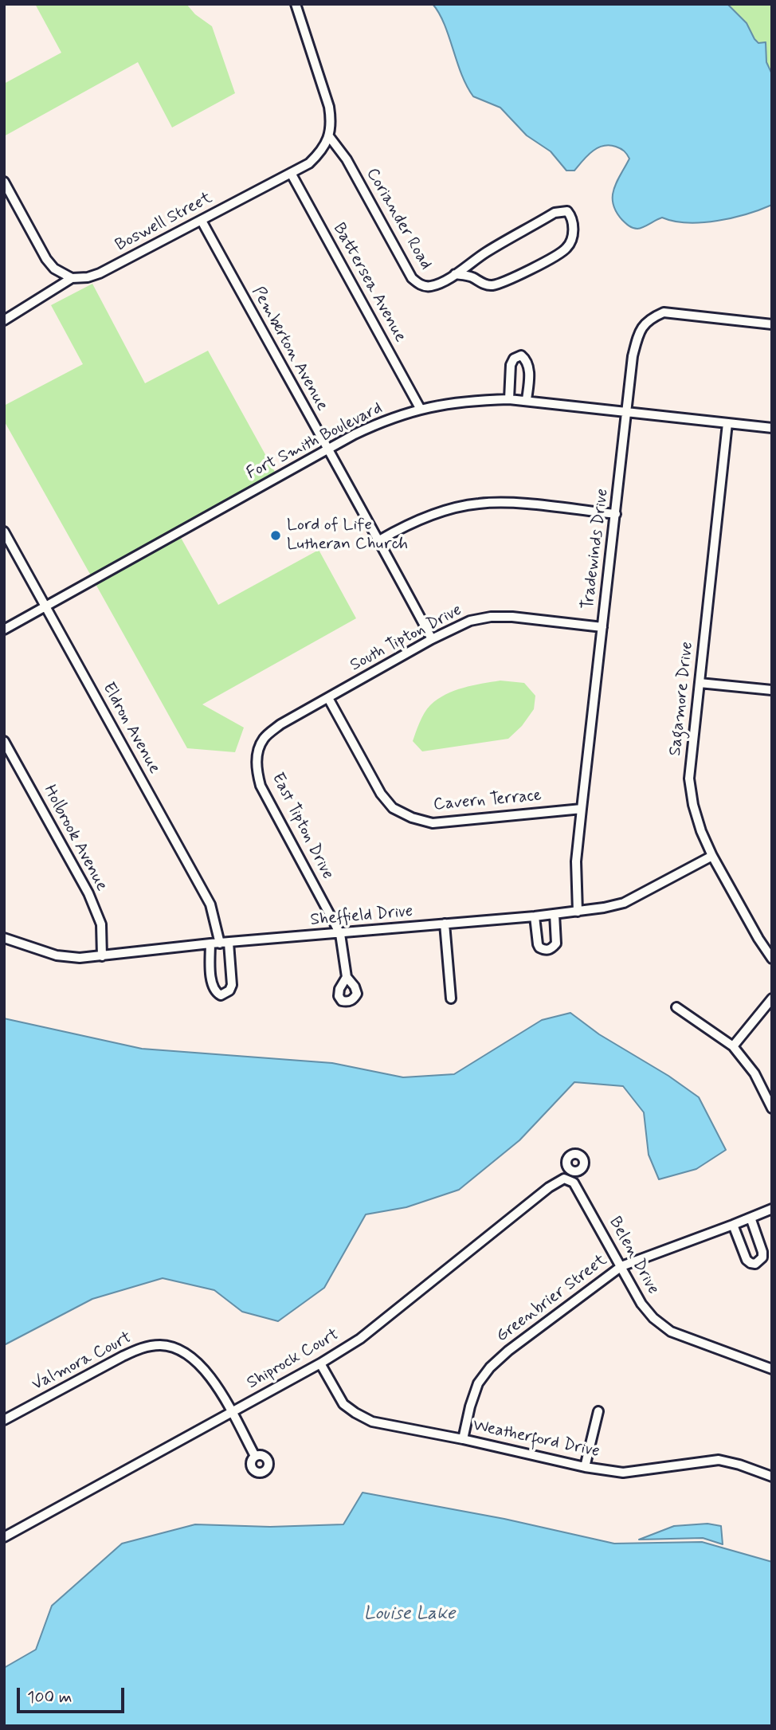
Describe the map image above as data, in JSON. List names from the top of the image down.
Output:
{
  "streets": {
    "street": [
      "Coriander Road",
      "Boswell Street",
      "Battersea Avenue",
      "Pemberton Avenue",
      "Fort Smith Boulevard",
      "Tradewinds Drive",
      "South Tipton Drive",
      "Sagamore Drive",
      "Eldron Avenue",
      "Cavern Terrace",
      "East Tipton Drive",
      "Holbrook Avenue",
      "Sheffield Drive",
      "Belen Drive",
      "Greenbrier Street",
      "Shiprock Court",
      "Valmora Court",
      "Weatherford Drive"
    ]
  },
  "crossings": [
    ["Coriander Road", "Boswell Street"],
    ["Boswell Street", "Battersea Avenue"],
    ["Boswell Street", "Pemberton Avenue"],
    ["Battersea Avenue", "Fort Smith Boulevard"],
    ["Pemberton Avenue", "Fort Smith Boulevard"],
    ["Pemberton Avenue", "South Tipton Drive"],
    ["Fort Smith Boulevard", "Tradewinds Drive"],
    ["Fort Smith Boulevard", "Sagamore Drive"],
    ["Fort Smith Boulevard", "Eldron Avenue"],
    ["Tradewinds Drive", "South Tipton Drive"],
    ["Tradewinds Drive", "Cavern Terrace"],
    ["Tradewinds Drive", "Sheffield Drive"],
    ["South Tipton Drive", "Cavern Terrace"],
    ["South Tipton Drive", "East Tipton Drive"],
    ["Sagamore Drive", "Sheffield Drive"],
    ["Eldron Avenue", "Sheffield Drive"],
    ["Cavern Terrace", "East Tipton Drive"],
    ["East Tipton Drive", "Sheffield Drive"],
    ["Holbrook Avenue", "Sheffield Drive"],
    ["Belen Drive", "Greenbrier Street"],
    ["Belen Drive", "Shiprock Court"],
    ["Greenbrier Street", "Weatherford Drive"],
    ["Shiprock Court", "Valmora Court"],
    ["Shiprock Court", "Weatherford Drive"]
  ],
  "water": ["Louise Lake"],
  "places": ["Lord of Life Lutheran Church"],
  "scale_bar": "100 m"
}
